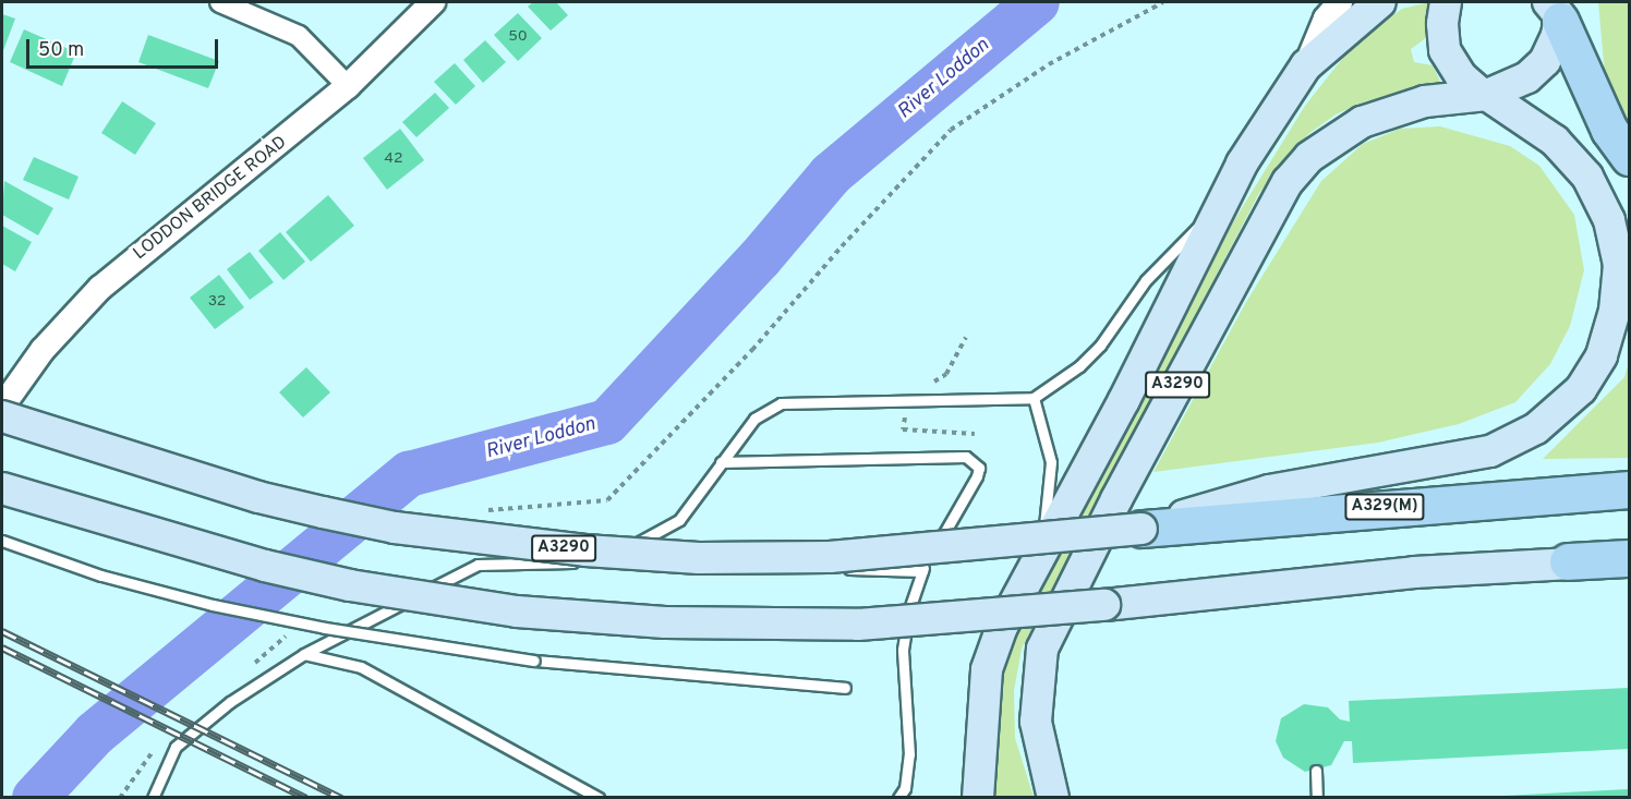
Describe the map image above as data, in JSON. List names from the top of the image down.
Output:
{
  "streets": {
    "highway": ["A329(M)"],
    "main road": ["A3290"],
    "street": ["LODDON BRIDGE ROAD"]
  },
  "crossings": [
    ["A3290", "A329(M)"]
  ],
  "water": ["River Loddon"],
  "house_numbers": ["50", "42", "32"],
  "scale_bar": "50 m"
}
